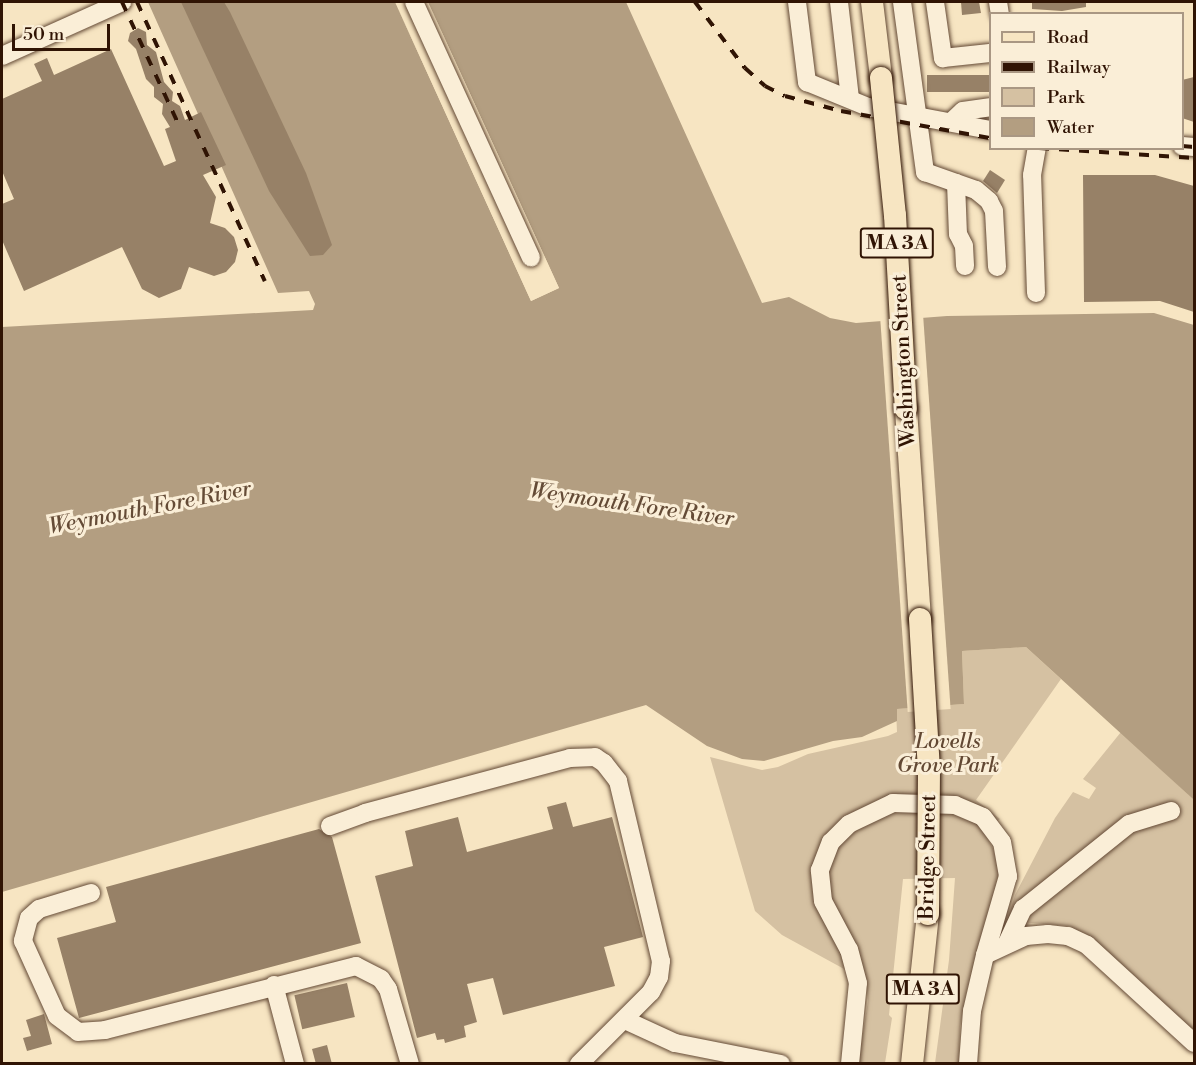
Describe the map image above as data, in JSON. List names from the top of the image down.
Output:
{
  "streets": {
    "main road": ["MA 3A", "Washington Street", "Bridge Street"]
  },
  "crossings": [
    ["Washington Street", "Bridge Street"]
  ],
  "water": ["Weymouth Fore River"],
  "parks": ["Lovells Grove Park"],
  "legend": [
    "Road",
    "Railway",
    "Park",
    "Water"
  ],
  "scale_bar": "50 m"
}
